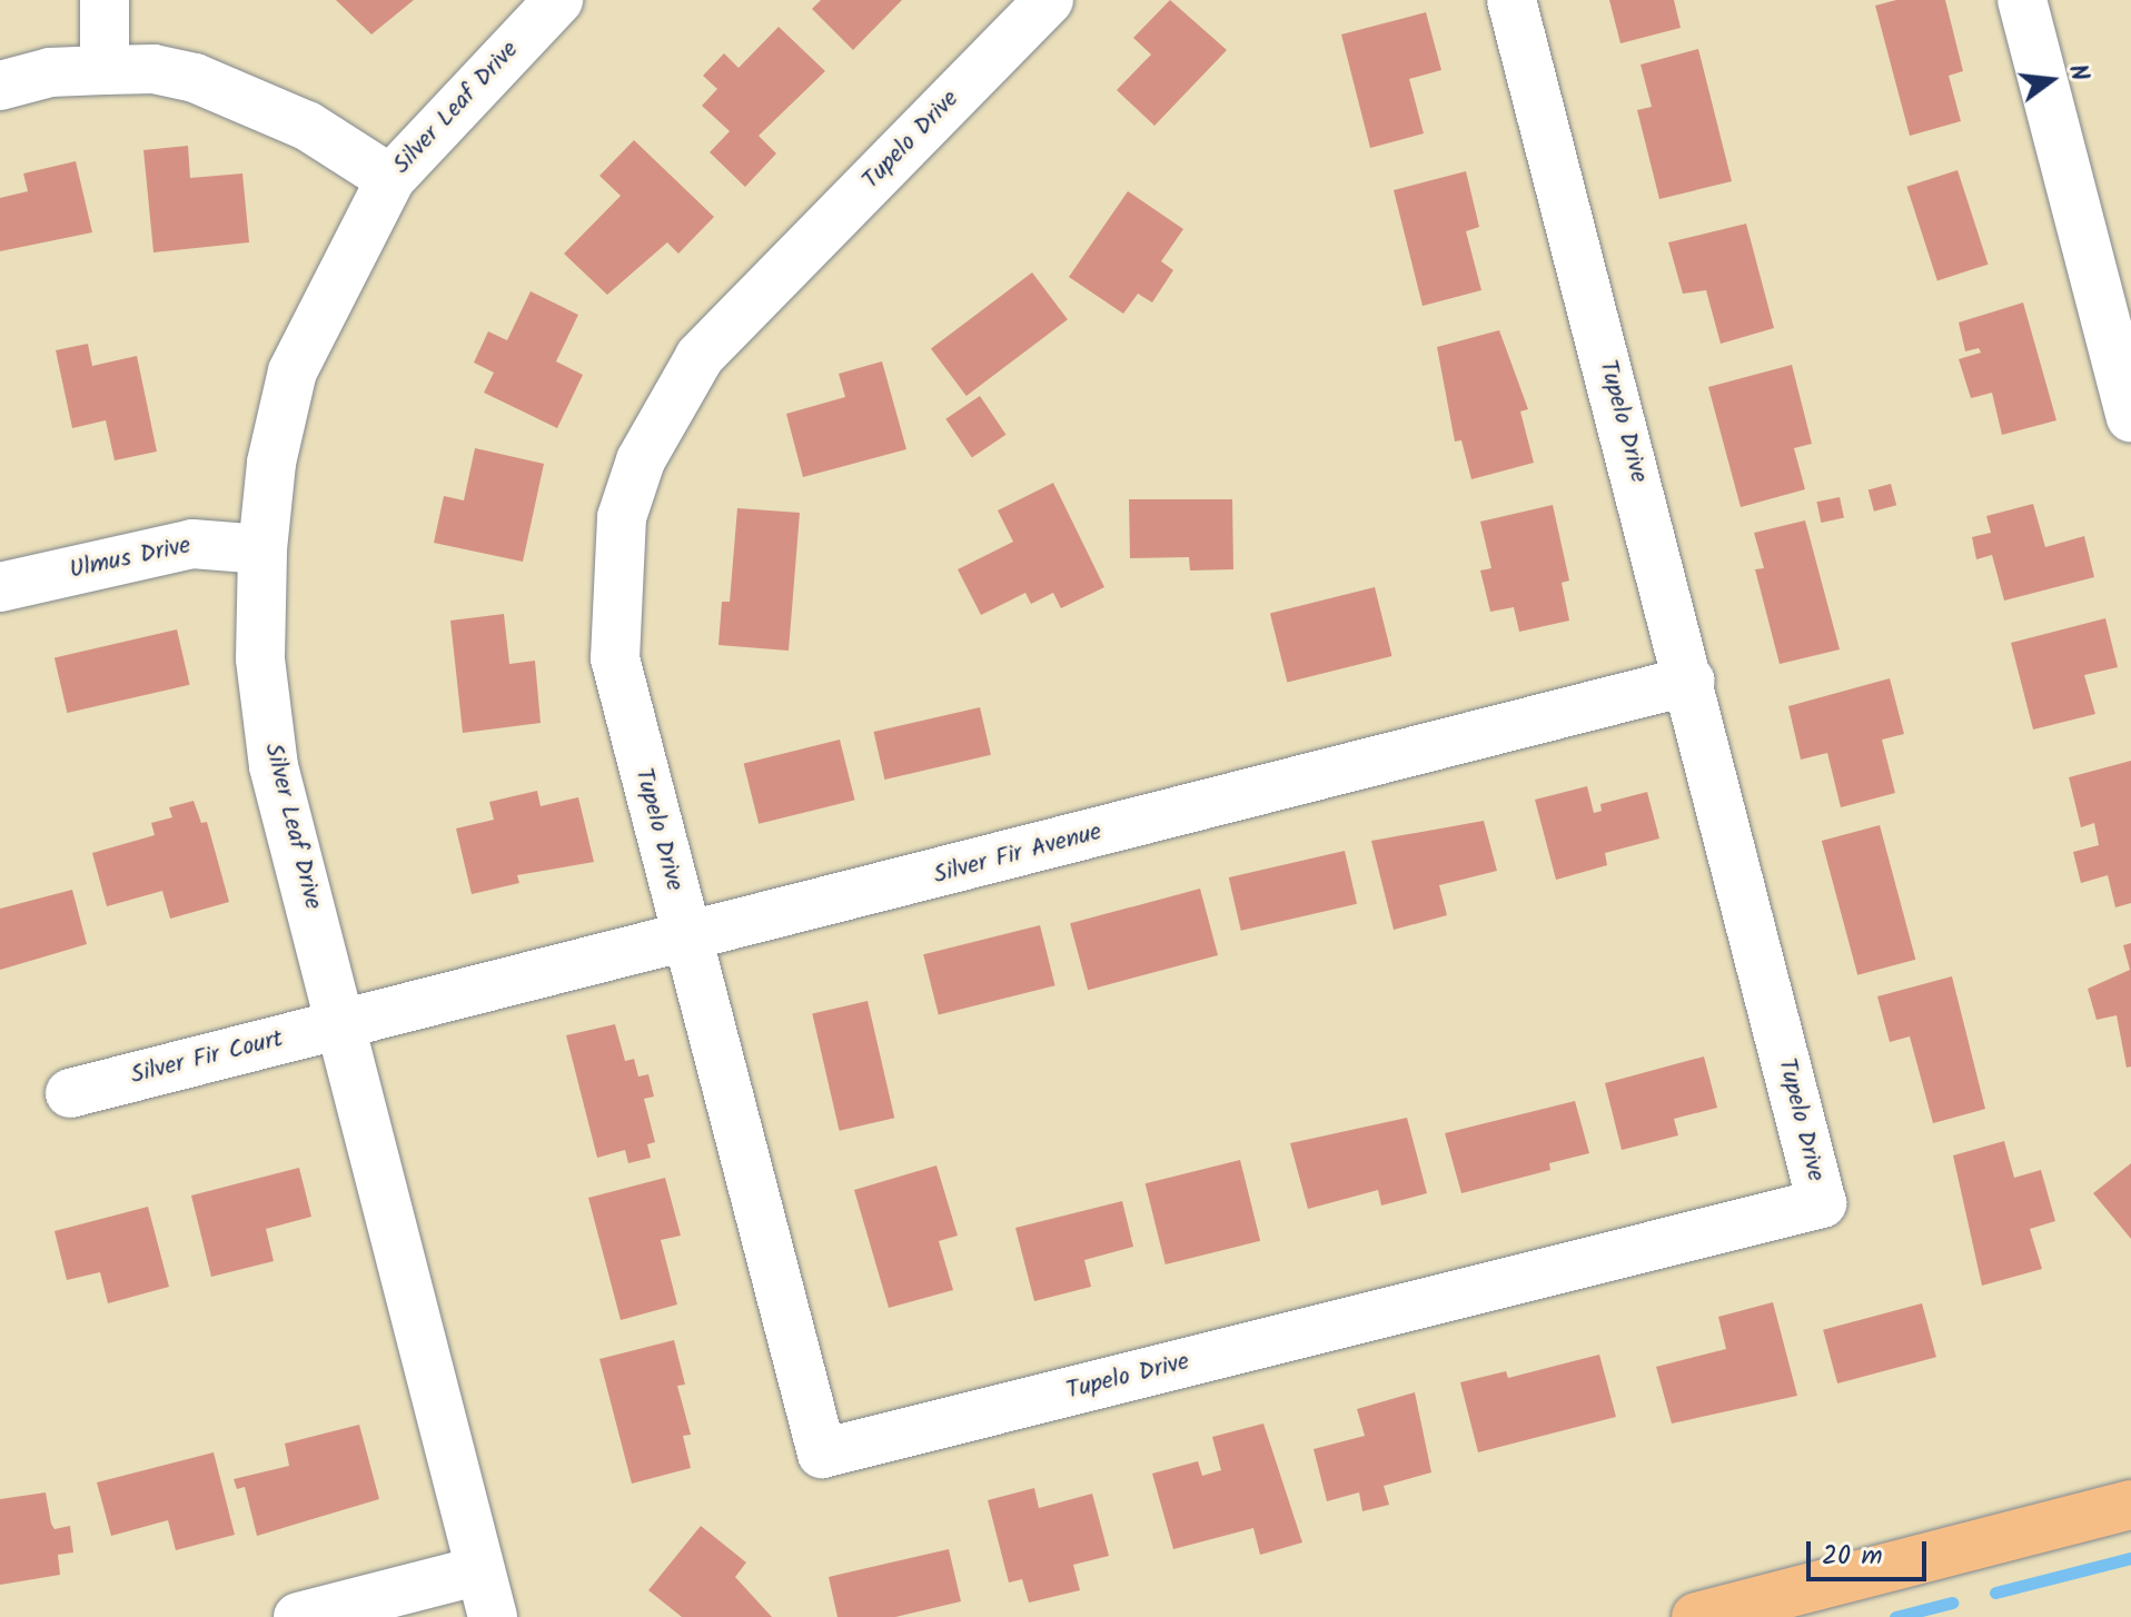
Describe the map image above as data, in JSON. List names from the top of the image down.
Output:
{
  "streets": {
    "street": [
      "Silver Leaf Drive",
      "Tupelo Drive",
      "Ulmus Drive",
      "Silver Fir Avenue",
      "Silver Fir Court"
    ]
  },
  "crossings": [
    ["Silver Leaf Drive", "Ulmus Drive"],
    ["Silver Leaf Drive", "Silver Fir Avenue"],
    ["Silver Leaf Drive", "Silver Fir Court"],
    ["Tupelo Drive", "Silver Fir Avenue"],
    ["Silver Fir Avenue", "Silver Fir Court"]
  ],
  "scale_bar": "20 m",
  "north": "right"
}
